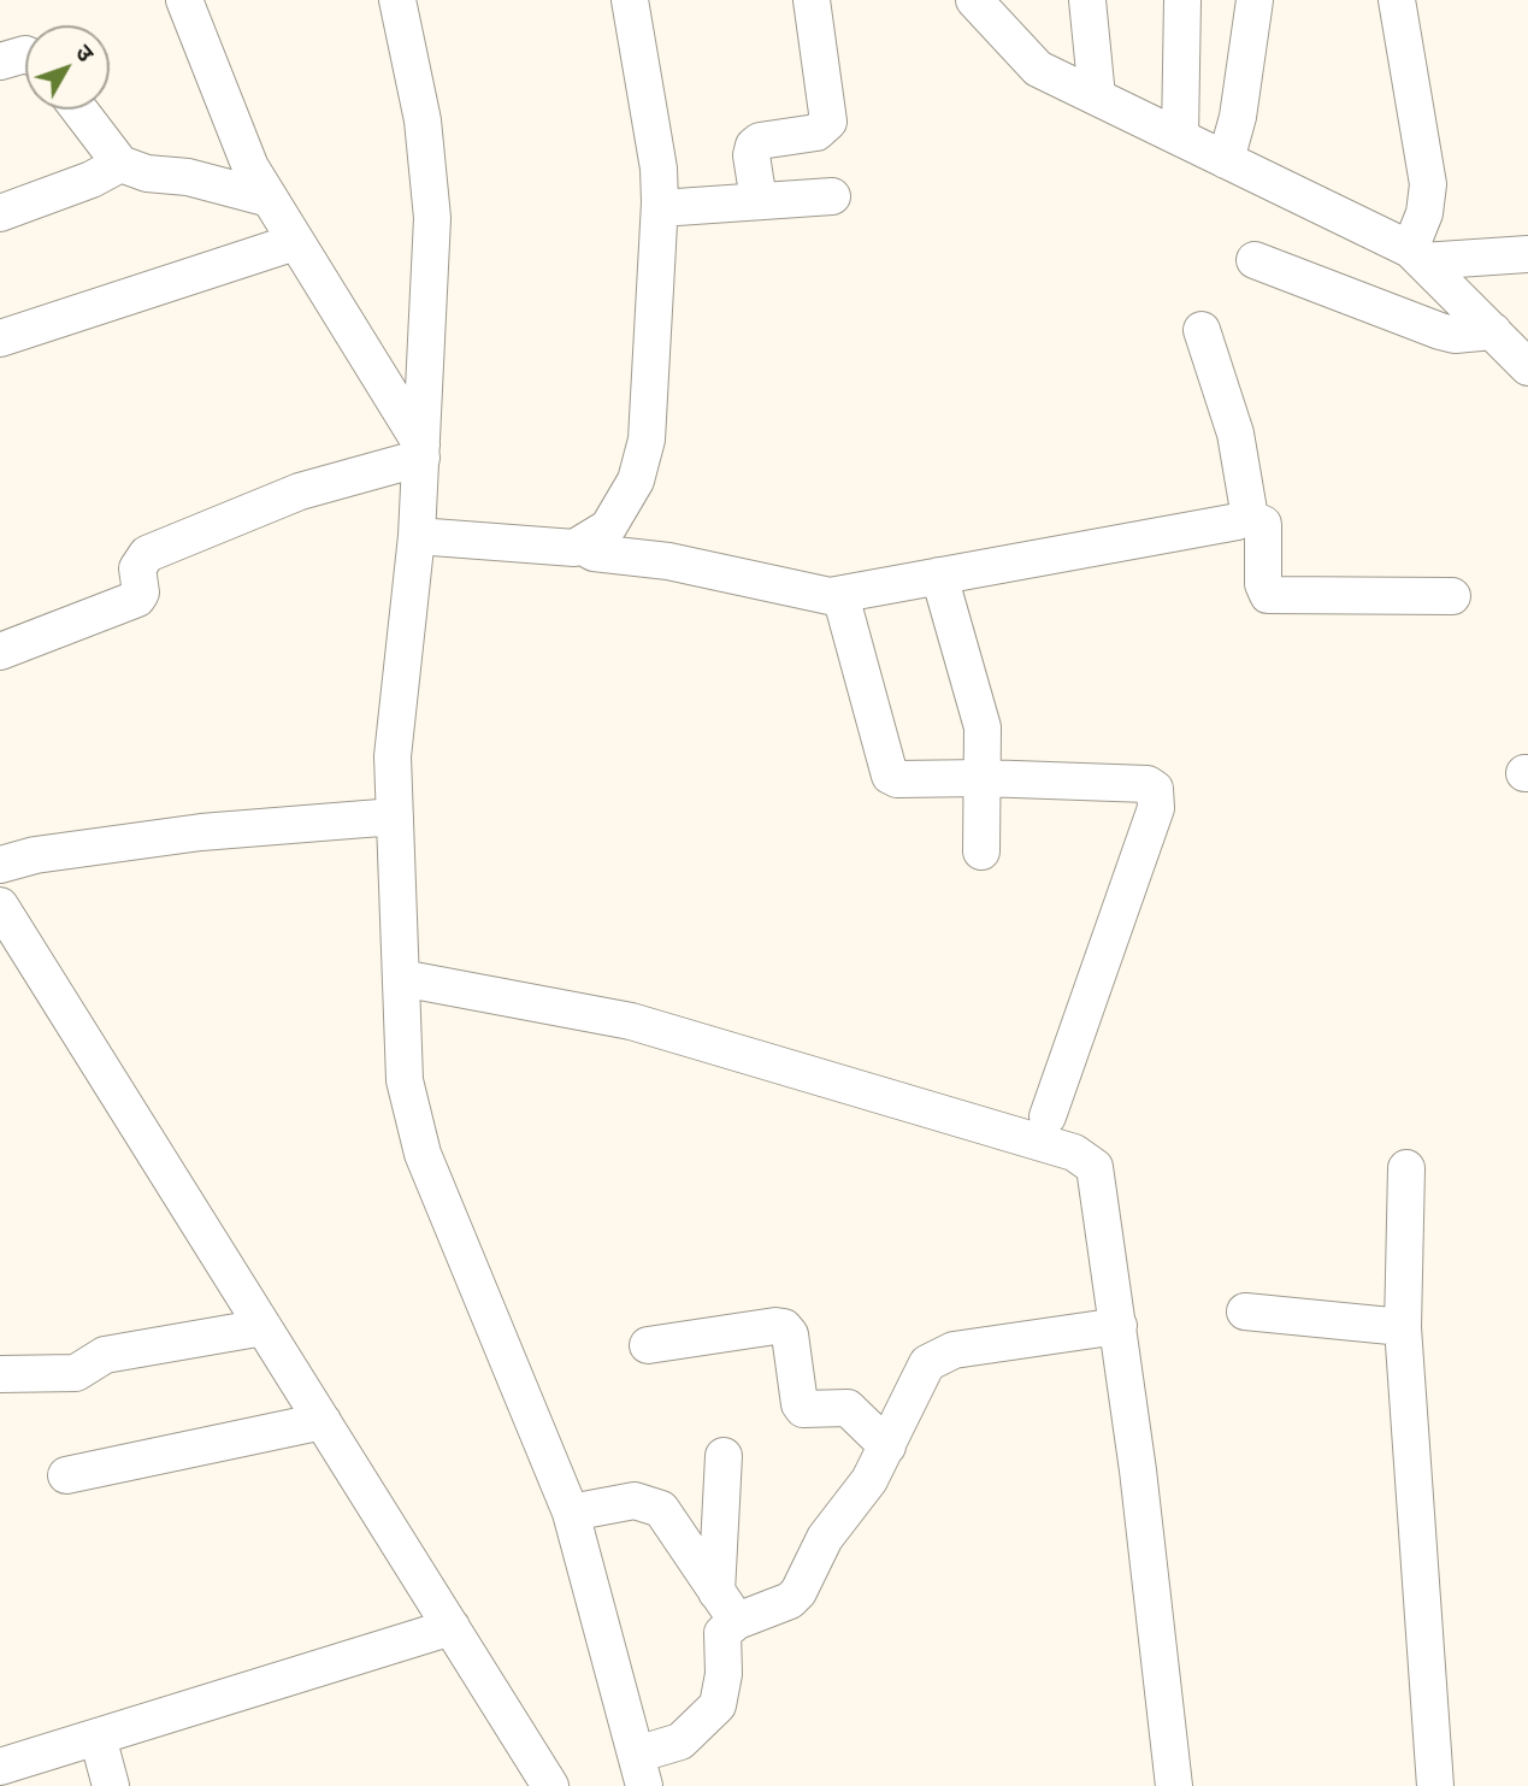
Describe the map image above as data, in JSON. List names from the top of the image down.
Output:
{
  "north": "top right"
}
